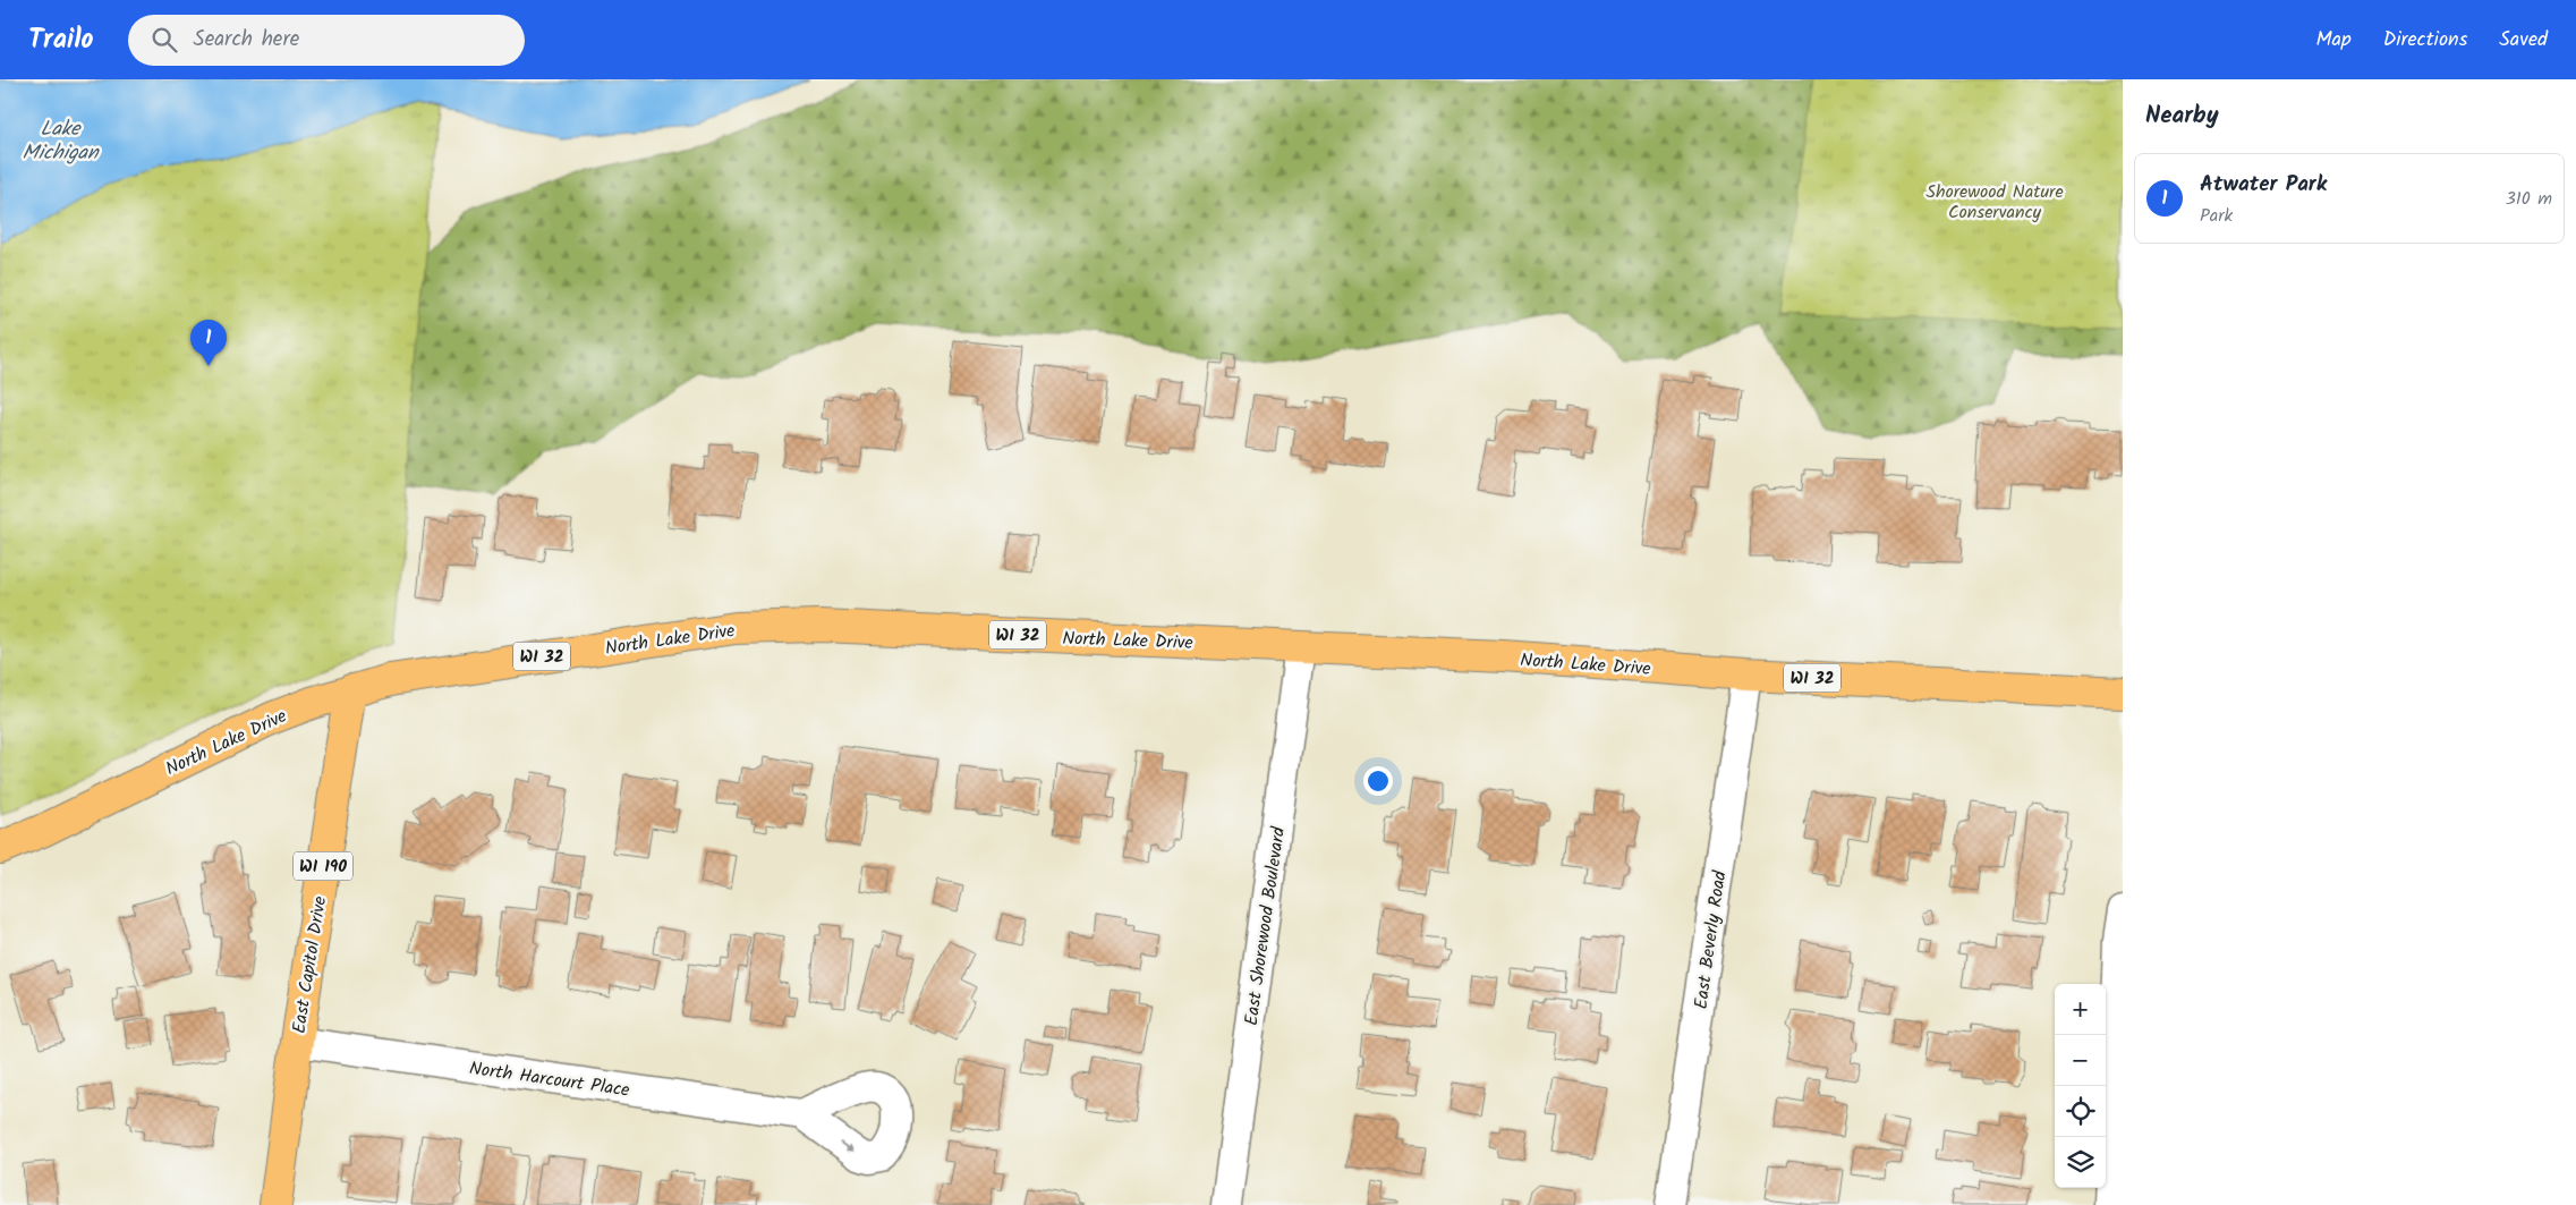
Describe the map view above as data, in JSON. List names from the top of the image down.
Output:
{
  "streets": {
    "main road": [
      "WI 32",
      "North Lake Drive",
      "WI 190",
      "East Capitol Drive"
    ],
    "street": ["East Shorewood Boulevard", "East Beverly Road", "North Harcourt Place"]
  },
  "crossings": [
    ["North Lake Drive", "East Shorewood Boulevard"],
    ["North Lake Drive", "East Beverly Road"],
    ["North Lake Drive", "East Capitol Drive"],
    ["East Capitol Drive", "North Harcourt Place"]
  ],
  "water": ["Lake Michigan"],
  "parks": ["Shorewood Nature Conservancy"],
  "page": {
    "header": "Trailo",
    "search": "Search here",
    "nav": ["Map", "Directions", "Saved"],
    "heading": "Nearby",
    "list": [
      {
        "mark": "1",
        "name": "Atwater Park",
        "note": "Park",
        "value": "310 m"
      }
    ],
    "pins": "1",
    "map_buttons": ["+", "−"]
  }
}
